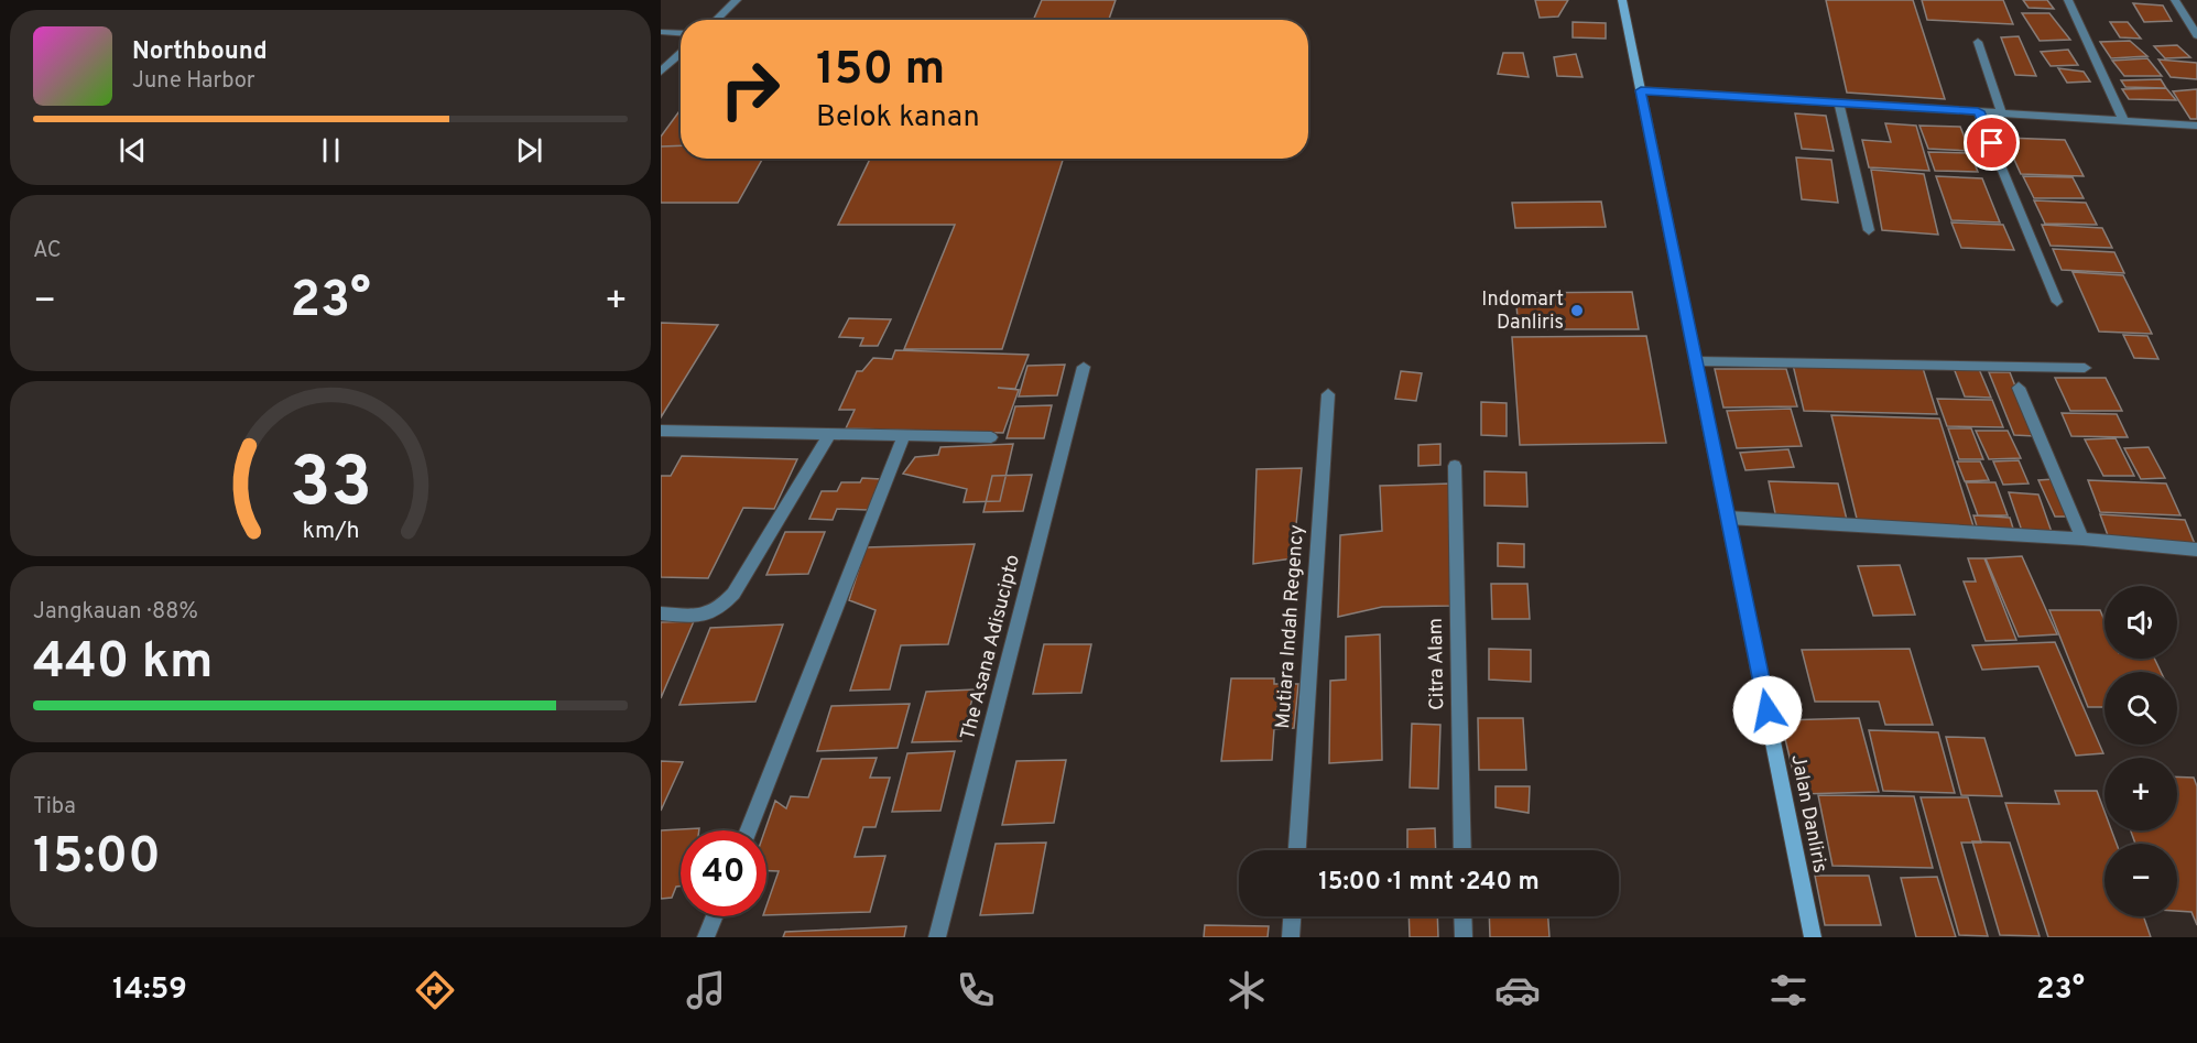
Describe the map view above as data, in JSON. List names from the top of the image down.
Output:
{
  "streets": {
    "street": [
      "Mutiara Indah Regency",
      "The Asana Adisucipto",
      "Citra Alam",
      "Jalan Danliris"
    ]
  },
  "places": ["Indomart Danliris"],
  "page": {
    "turn": ["150 m", "Belok kanan"],
    "song": ["Northbound", "June Harbor"],
    "tile": [
      "AC",
      ["Jangkauan · 88%", "440 km"],
      ["Tiba", "15:00"]
    ],
    "heat": ["−", "23°", "+"],
    "map_buttons": ["+", "−"],
    "limit": "40",
    "trip": "15:00 · 1 mnt · 240 m",
    "tabs": ["14:59", "23°"],
    "gauge": ["33", "km/h"]
  }
}
